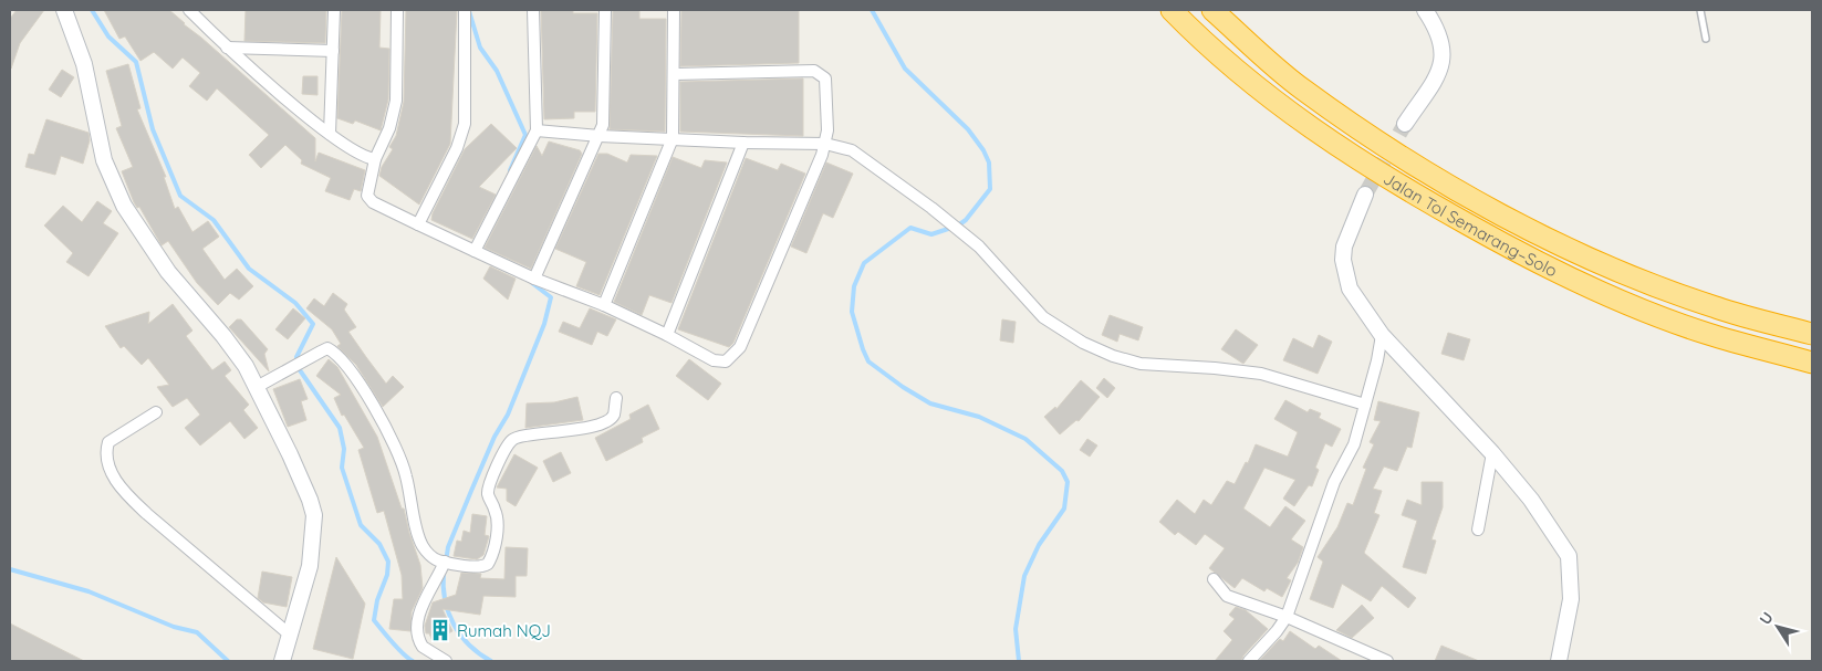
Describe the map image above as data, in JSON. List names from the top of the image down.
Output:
{
  "streets": {
    "highway": ["Jalan Tol Semarang–Solo"]
  },
  "places": {
    "building": ["Rumah NQJ"]
  },
  "north": "top left"
}
